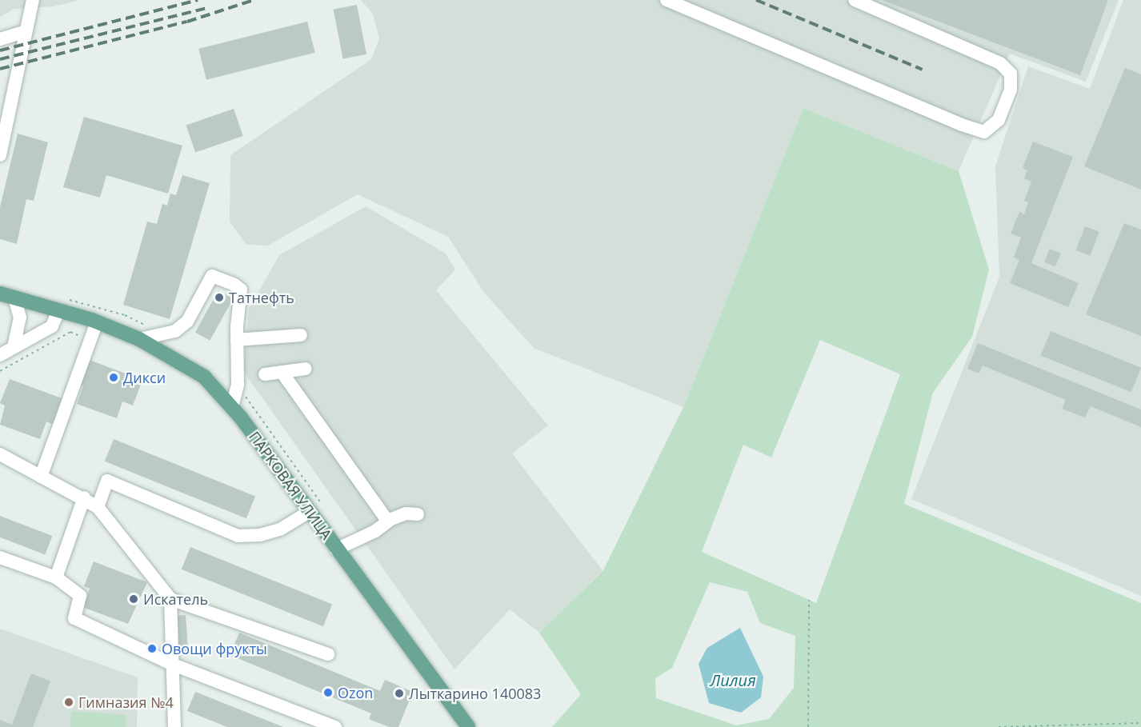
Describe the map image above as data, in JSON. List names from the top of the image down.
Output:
{
  "streets": {
    "main road": ["ПАРКОВАЯ УЛИЦА"]
  },
  "water": ["Лилия"],
  "places": [
    "Татнефть",
    "Дикси",
    "Искатель",
    "Овощи фрукты",
    "Ozon",
    "Лыткарино 140083",
    "Гимназия №4"
  ]
}
